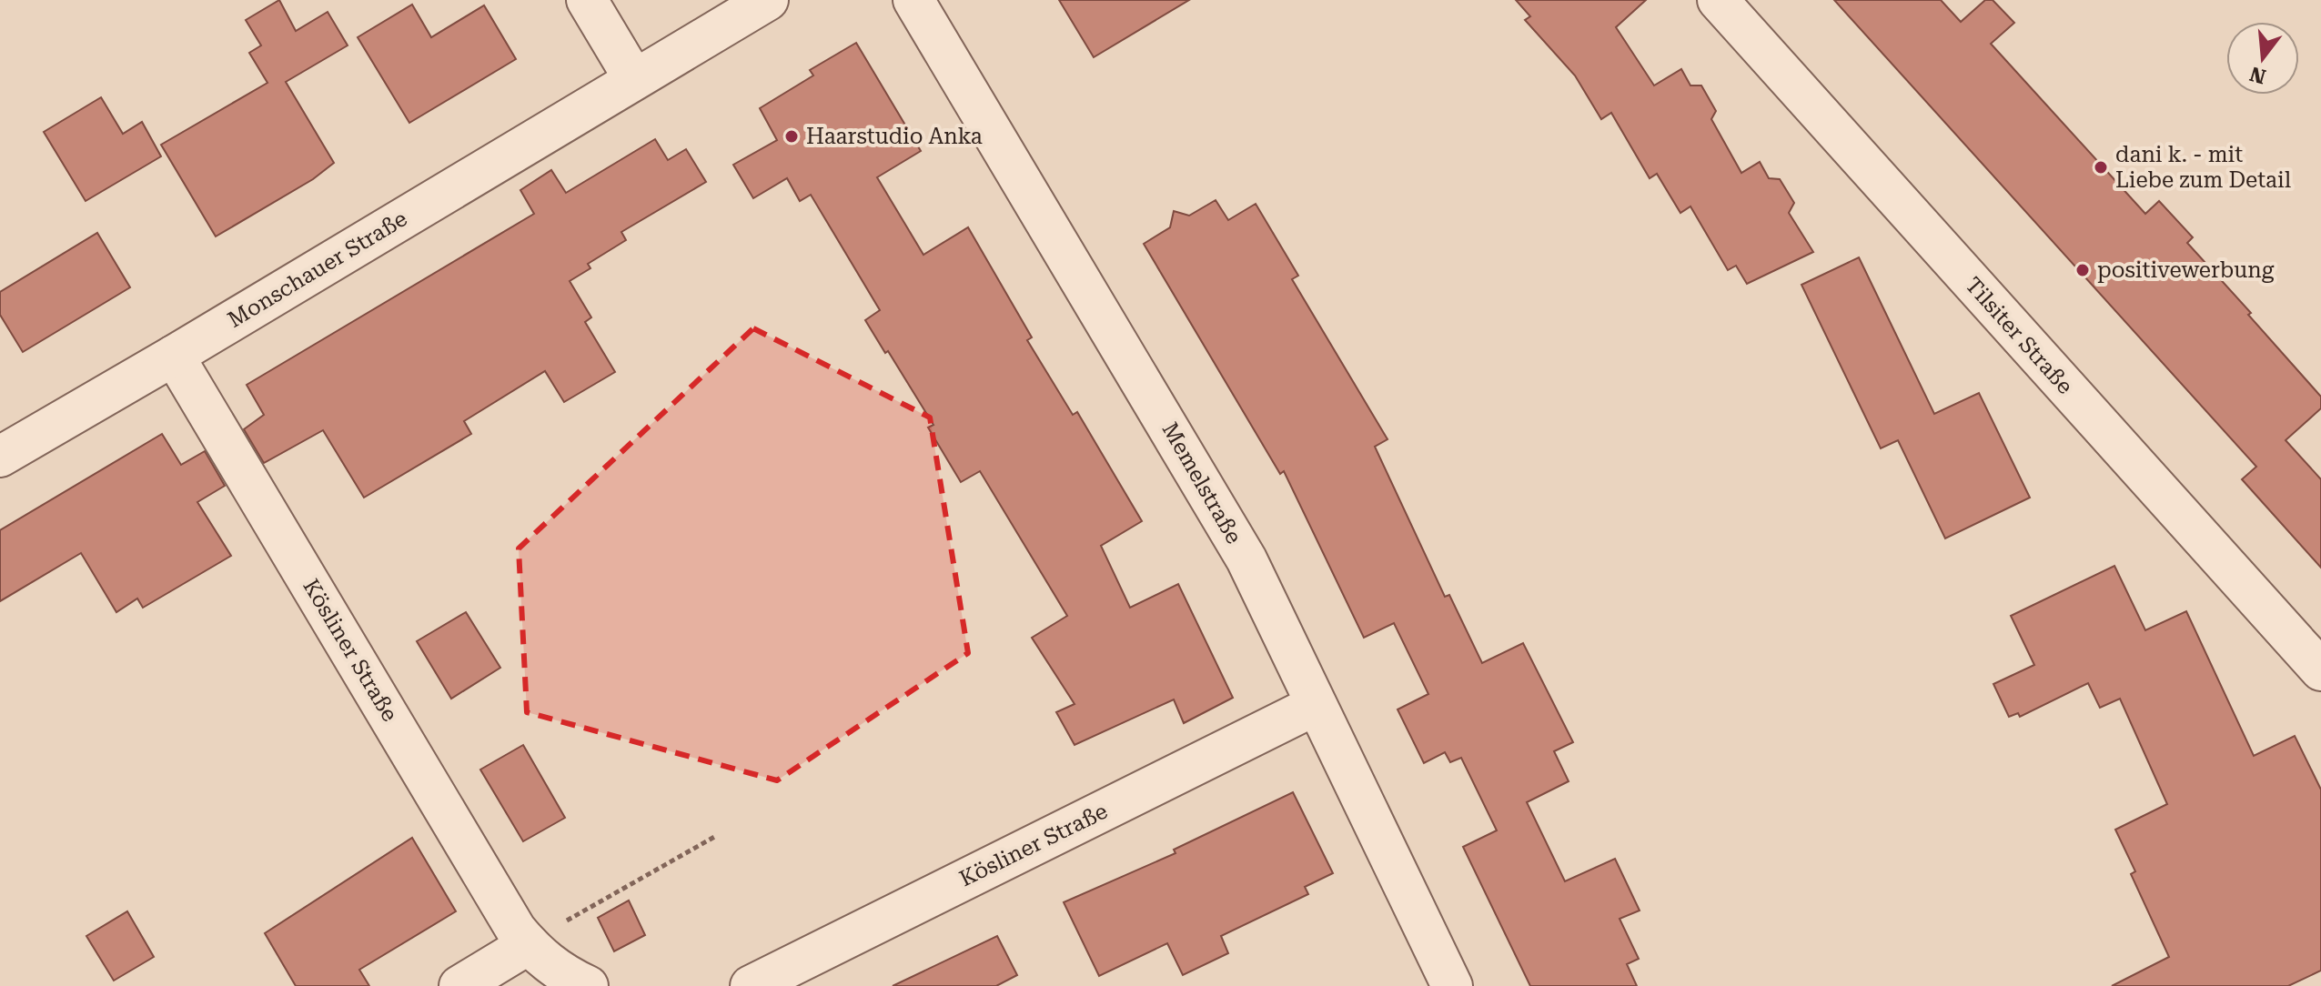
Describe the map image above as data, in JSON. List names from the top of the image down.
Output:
{
  "streets": {
    "street": [
      "Monschauer Straße",
      "Tilsiter Straße",
      "Memelstraße",
      "Kösliner Straße"
    ]
  },
  "crossings": [
    ["Monschauer Straße", "Kösliner Straße"],
    ["Memelstraße", "Kösliner Straße"]
  ],
  "places": ["Haarstudio Anka", "dani k. - mit Liebe zum Detail", "positivewerbung"],
  "north": "bottom"
}
